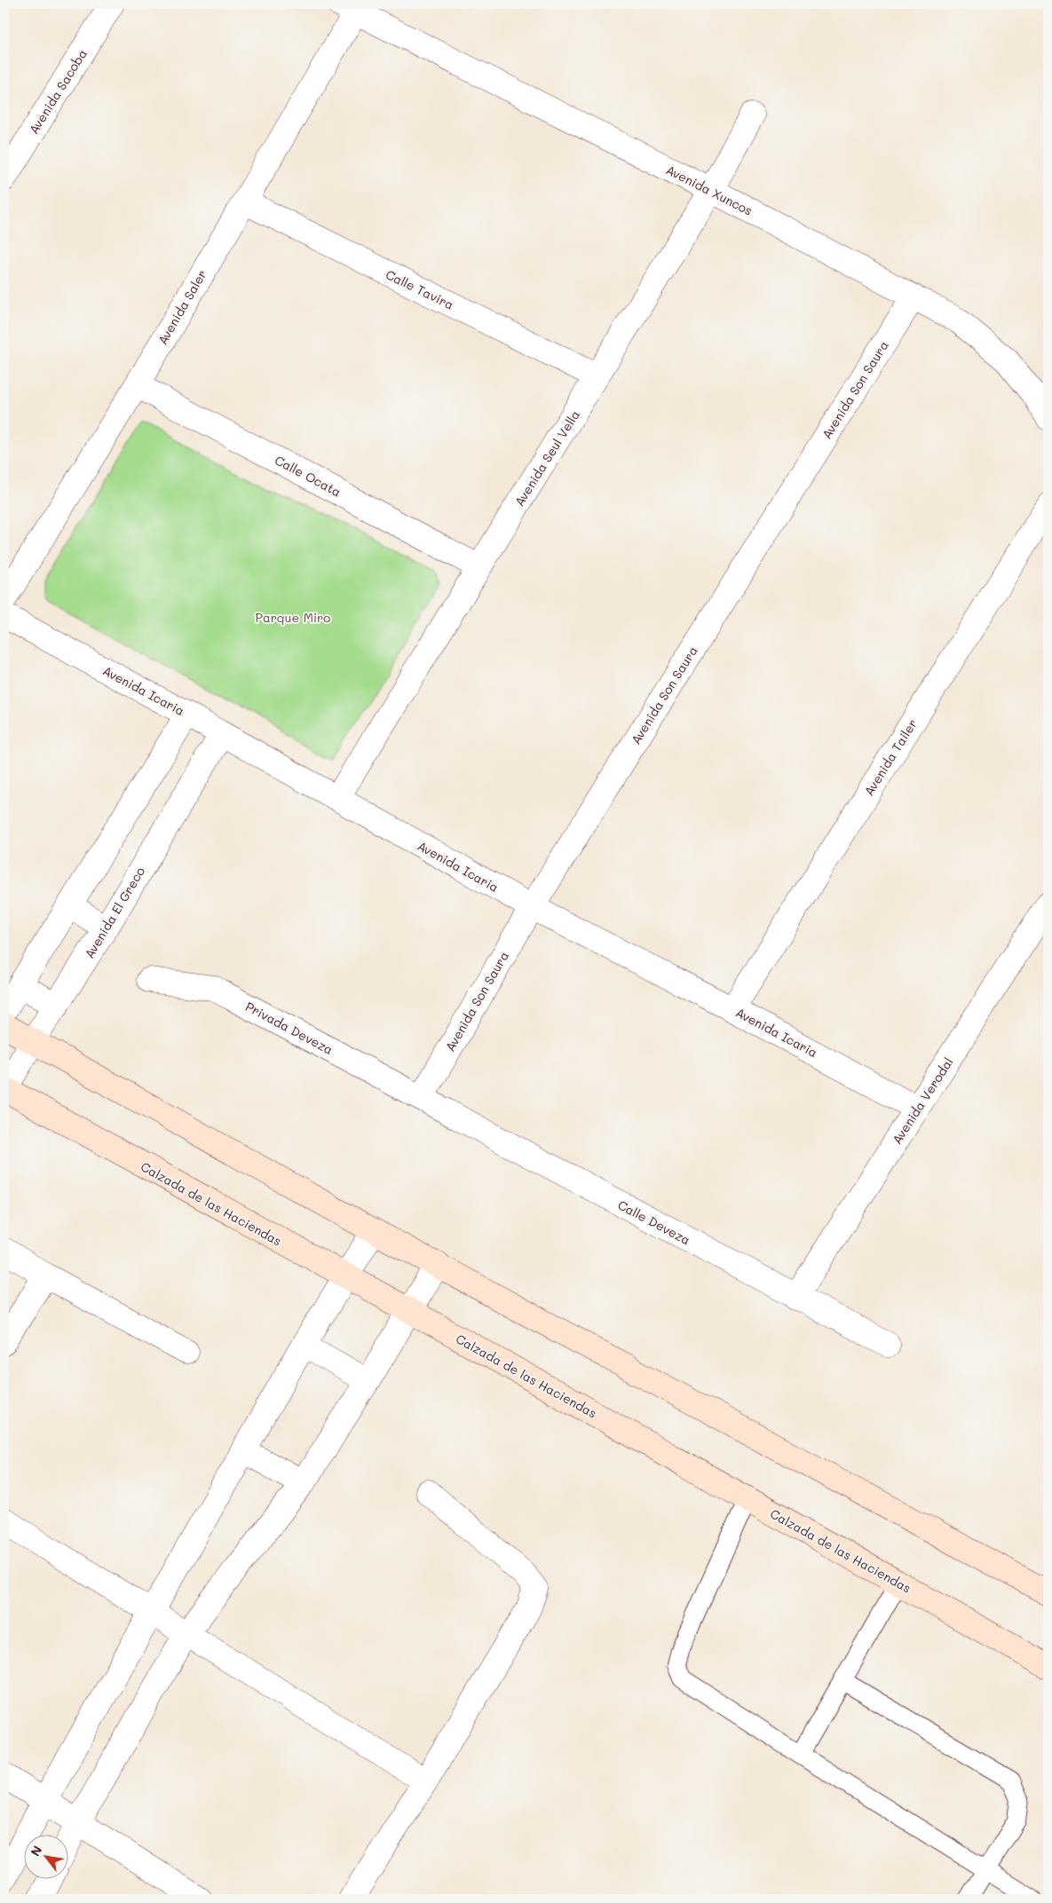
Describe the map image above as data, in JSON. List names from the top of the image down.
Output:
{
  "streets": {
    "main road": ["Calzada de las Haciendas"],
    "street": [
      "Avenida Sacoba",
      "Avenida Xuncos",
      "Calle Tavira",
      "Avenida Saler",
      "Avenida Son Saura",
      "Avenida Seul Vella",
      "Calle Ocata",
      "Avenida Icaria",
      "Avenida Tailer",
      "Avenida El Greco",
      "Privada Deveza",
      "Avenida Verodal",
      "Calle Deveza"
    ]
  },
  "crossings": [
    ["Avenida Xuncos", "Avenida Saler"],
    ["Avenida Xuncos", "Avenida Son Saura"],
    ["Avenida Xuncos", "Avenida Seul Vella"],
    ["Calle Tavira", "Avenida Saler"],
    ["Calle Tavira", "Avenida Seul Vella"],
    ["Avenida Saler", "Calle Ocata"],
    ["Avenida Son Saura", "Avenida Icaria"],
    ["Avenida Son Saura", "Privada Deveza"],
    ["Avenida Son Saura", "Calle Deveza"],
    ["Avenida Seul Vella", "Calle Ocata"],
    ["Avenida Seul Vella", "Avenida Icaria"],
    ["Avenida Icaria", "Avenida Tailer"],
    ["Avenida Icaria", "Avenida El Greco"],
    ["Avenida Icaria", "Avenida Verodal"],
    ["Avenida El Greco", "Calzada de las Haciendas"],
    ["Privada Deveza", "Calle Deveza"],
    ["Avenida Verodal", "Calle Deveza"]
  ],
  "parks": ["Parque Miro"],
  "north": "top left"
}
